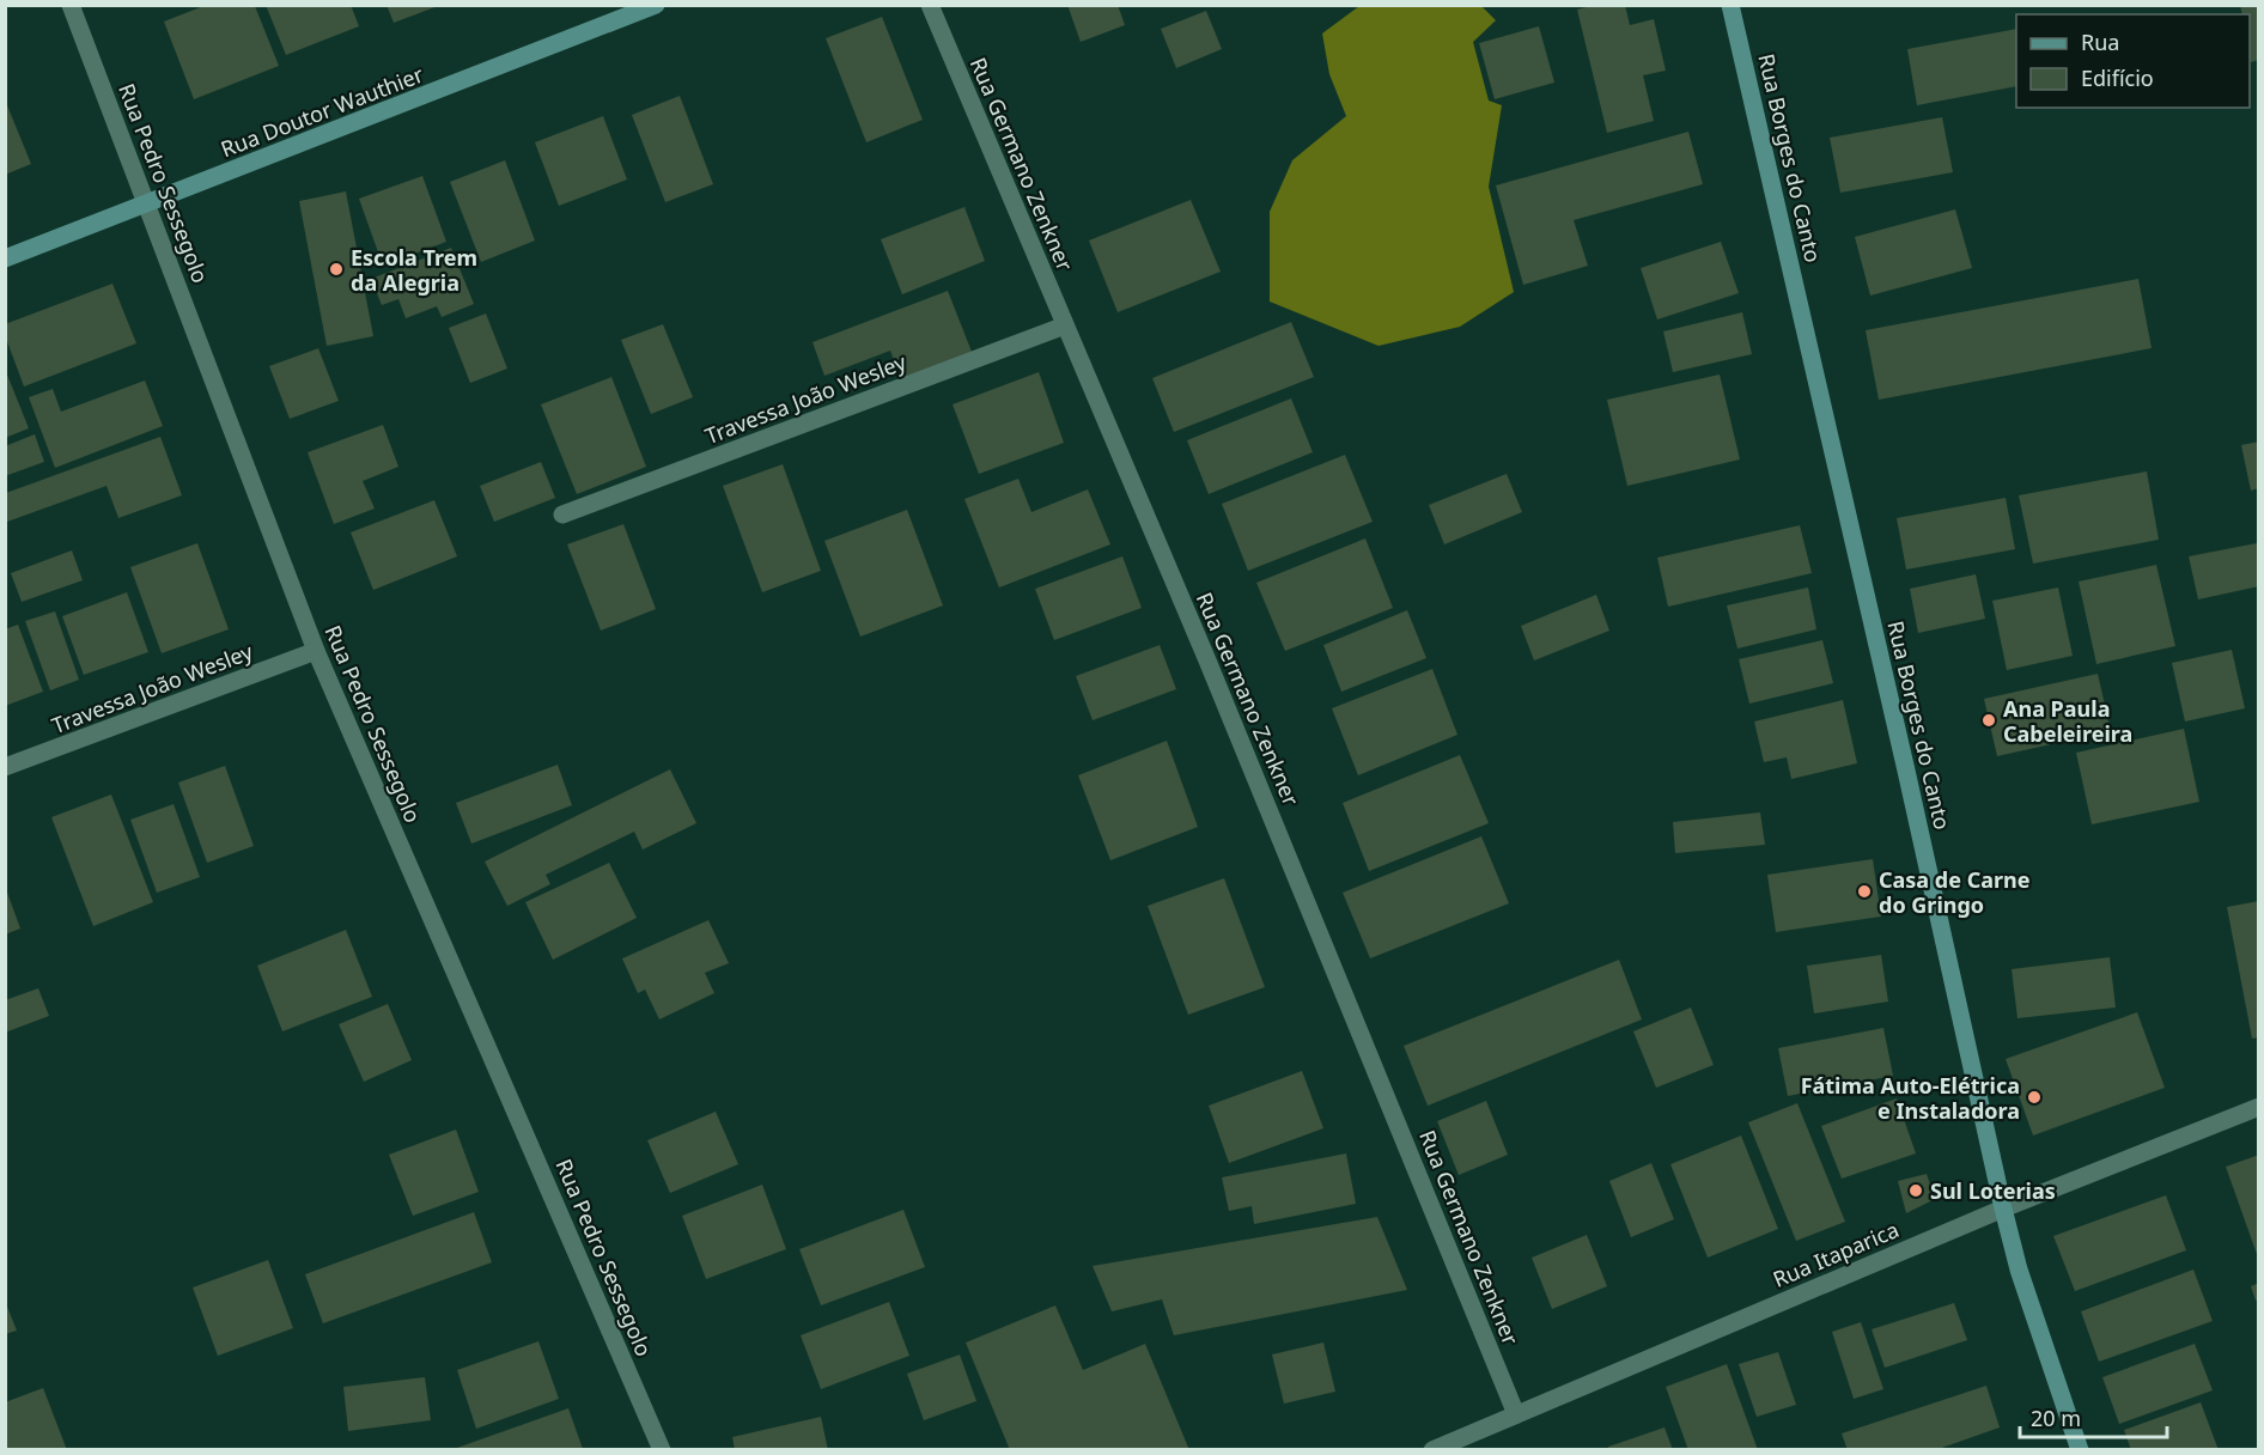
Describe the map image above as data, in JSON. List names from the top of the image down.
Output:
{
  "streets": {
    "street": [
      "Rua Doutor Wauthier",
      "Rua Borges do Canto",
      "Rua Germano Zenkner",
      "Rua Pedro Sessegolo",
      "Travessa João Wesley",
      "Rua Itaparica"
    ]
  },
  "crossings": [
    ["Rua Doutor Wauthier", "Rua Pedro Sessegolo"],
    ["Rua Borges do Canto", "Rua Itaparica"],
    ["Rua Germano Zenkner", "Travessa João Wesley"],
    ["Rua Germano Zenkner", "Rua Itaparica"],
    ["Rua Pedro Sessegolo", "Travessa João Wesley"]
  ],
  "places": [
    "Escola Trem da Alegria",
    "Ana Paula Cabeleireira",
    "Casa de Carne do Gringo",
    "Fátima Auto-Elétrica e Instaladora",
    "Sul Loterias"
  ],
  "legend": ["Rua", "Edifício"],
  "scale_bar": "20 m"
}
